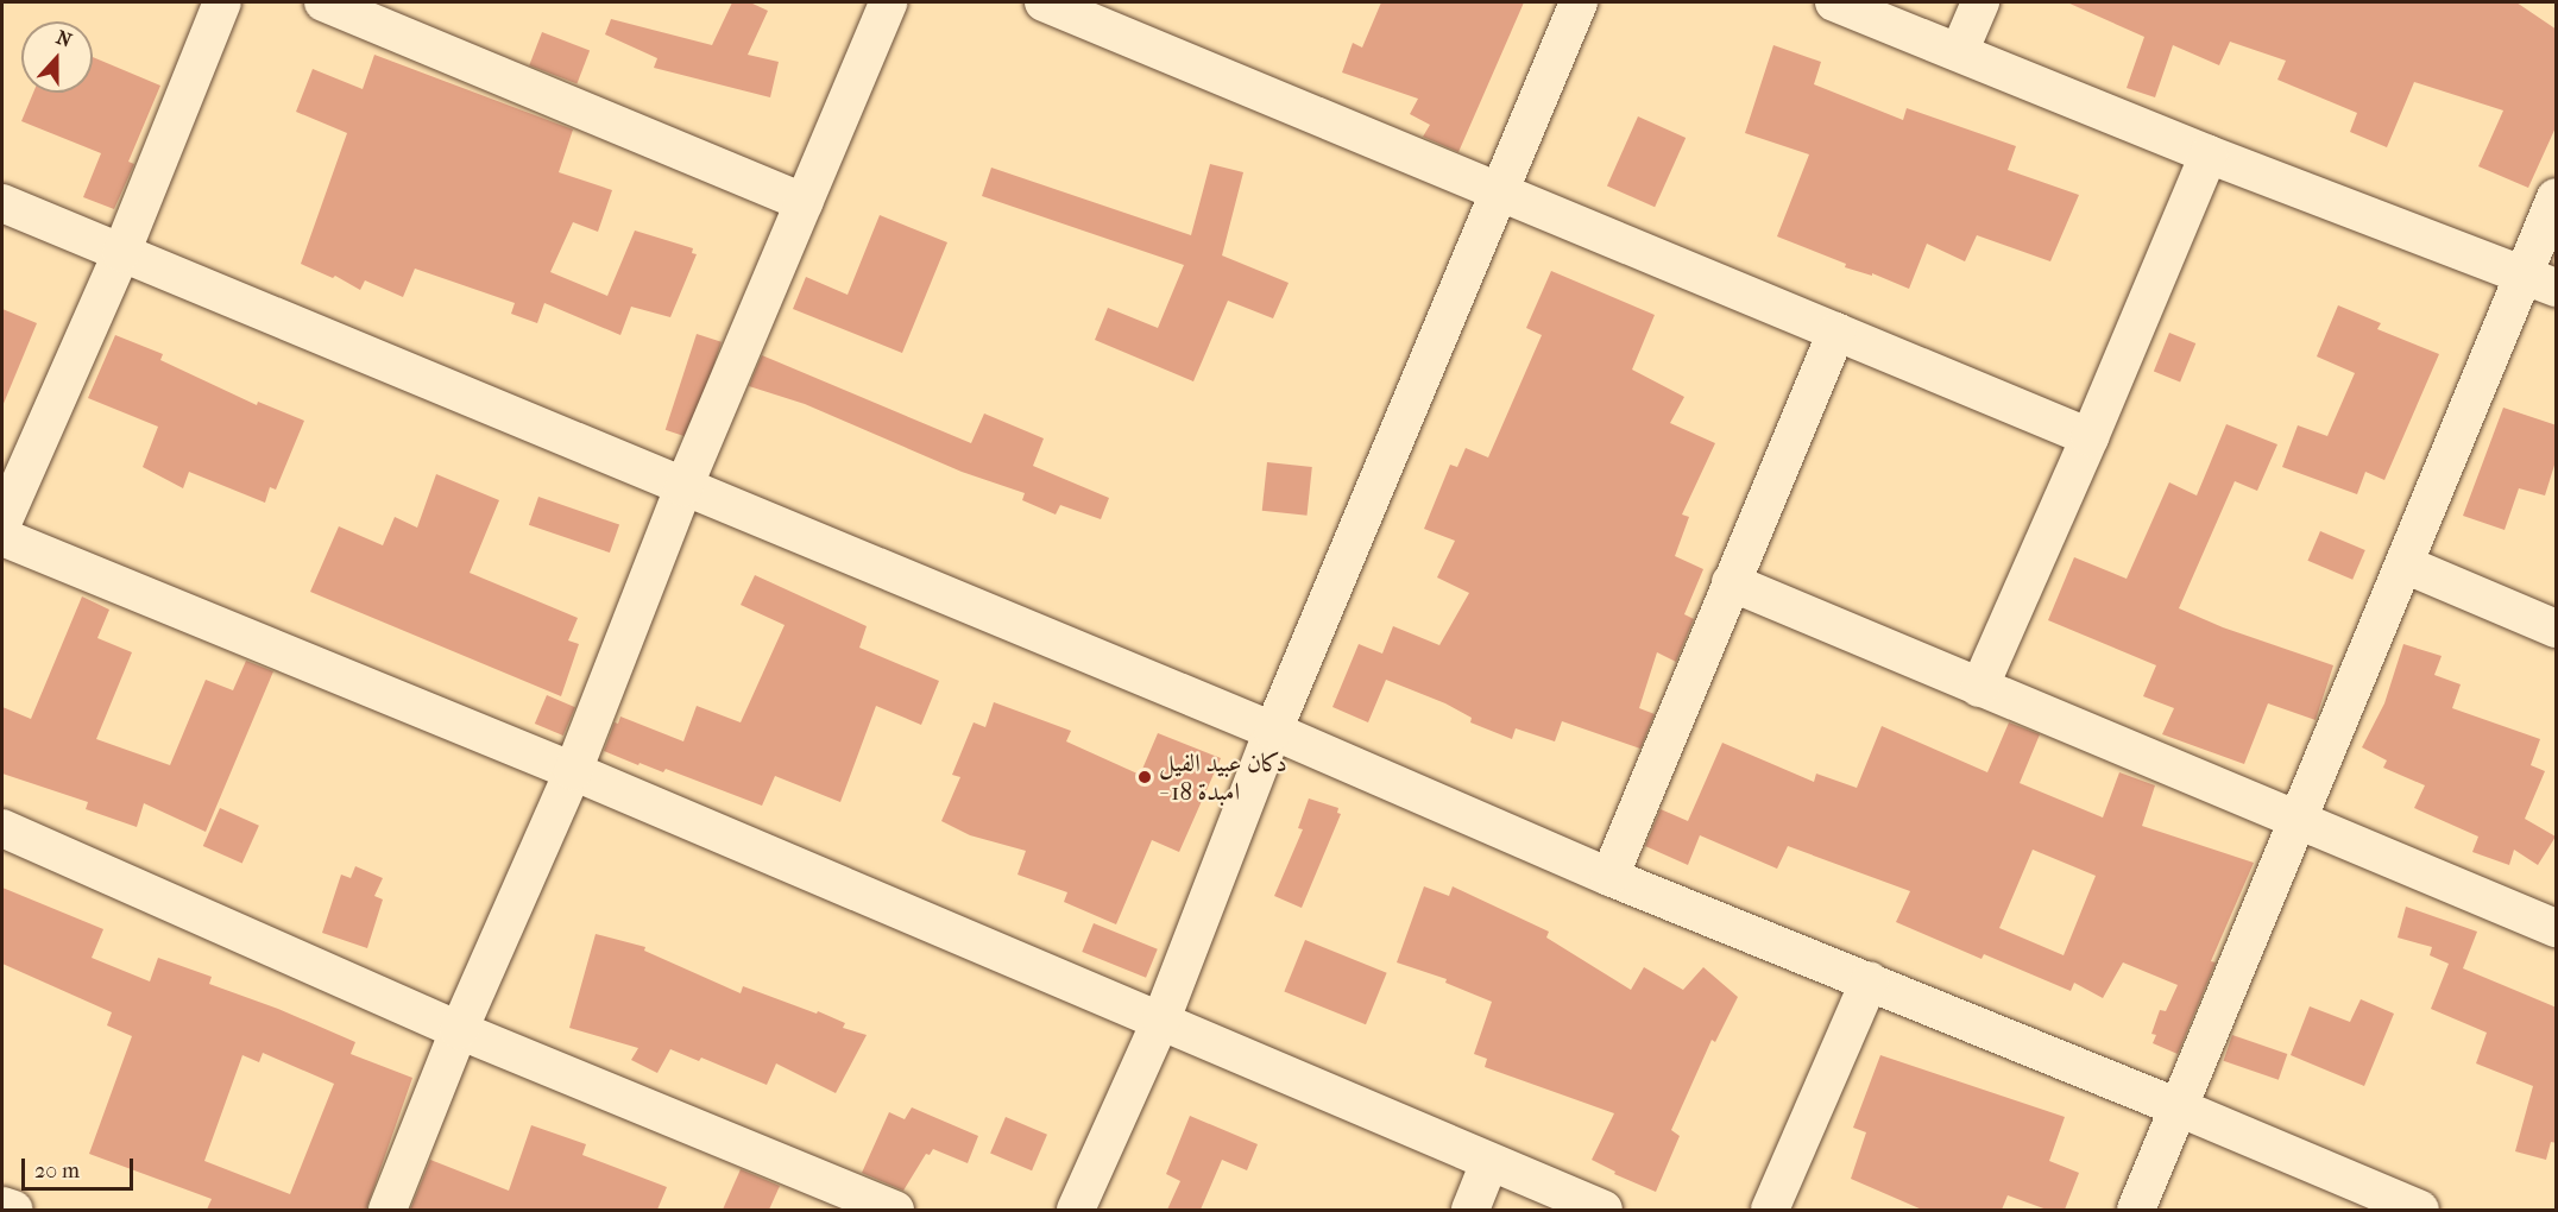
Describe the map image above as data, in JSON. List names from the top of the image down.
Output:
{
  "places": ["دكان عبيد الفيل - امبدة 18"],
  "scale_bar": "20 m",
  "north": "top"
}
